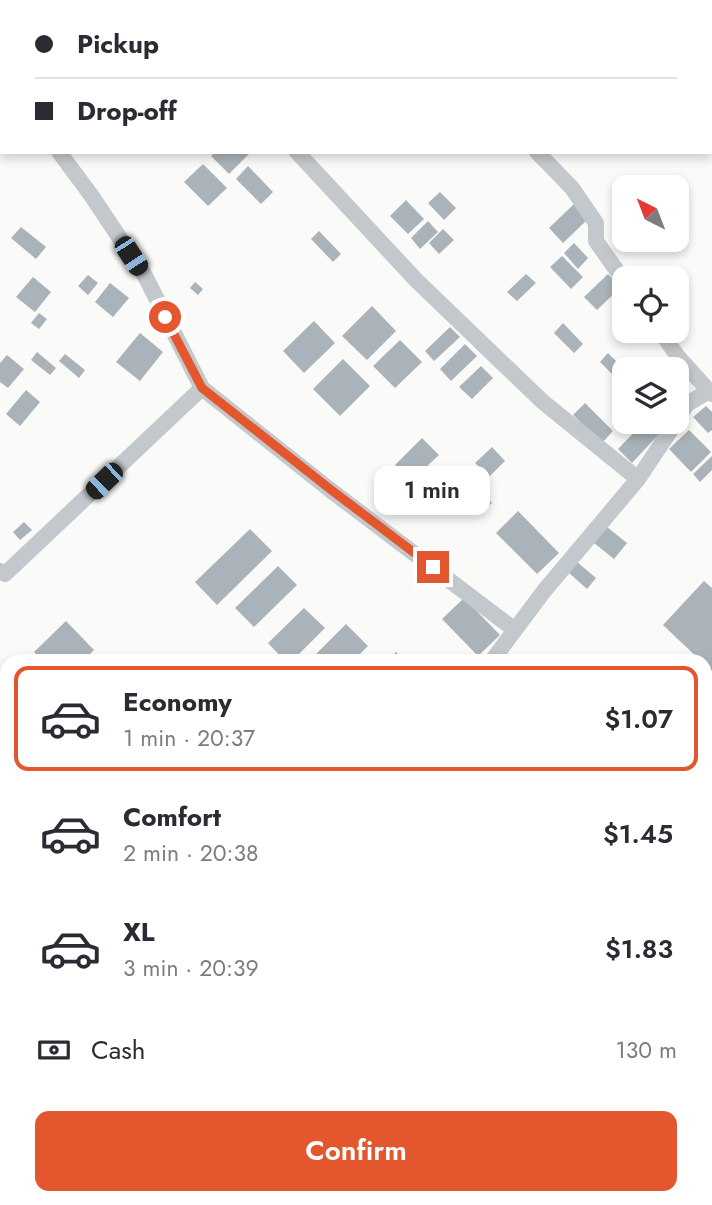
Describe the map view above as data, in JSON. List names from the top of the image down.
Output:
{
  "north": "top left",
  "page": {
    "banner": ["Pickup", "Drop-off"],
    "bubble": "1 min",
    "list": [
      {
        "name": "Economy",
        "note": "1 min · 20:37",
        "value": "$1.07"
      },
      {
        "name": "Comfort",
        "note": "2 min · 20:38",
        "value": "$1.45"
      },
      {
        "name": "XL",
        "note": "3 min · 20:39",
        "value": "$1.83"
      }
    ],
    "pay": ["Cash", "130 m"],
    "buttons": "Confirm"
  }
}
